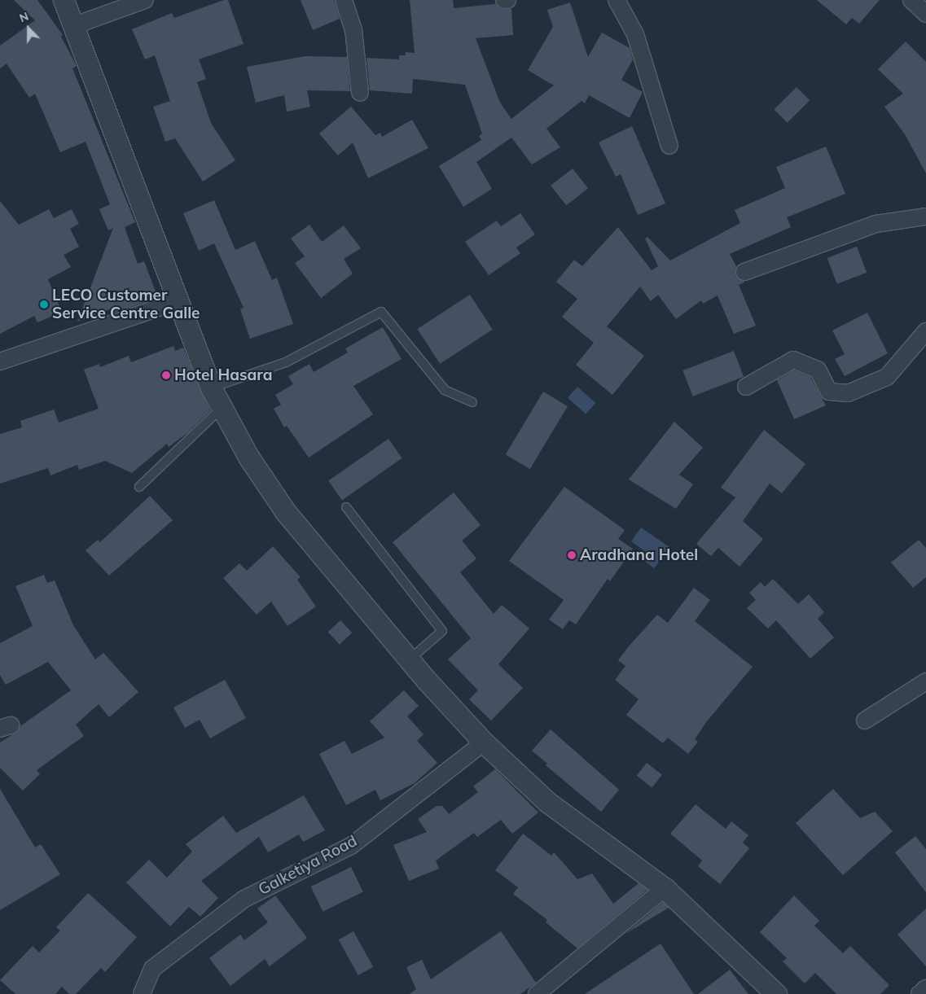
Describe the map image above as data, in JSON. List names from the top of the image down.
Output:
{
  "streets": {
    "street": ["Galketiya Road"]
  },
  "places": ["LECO Customer Service Centre Galle", "Hotel Hasara", "Aradhana Hotel"],
  "north": "top"
}
